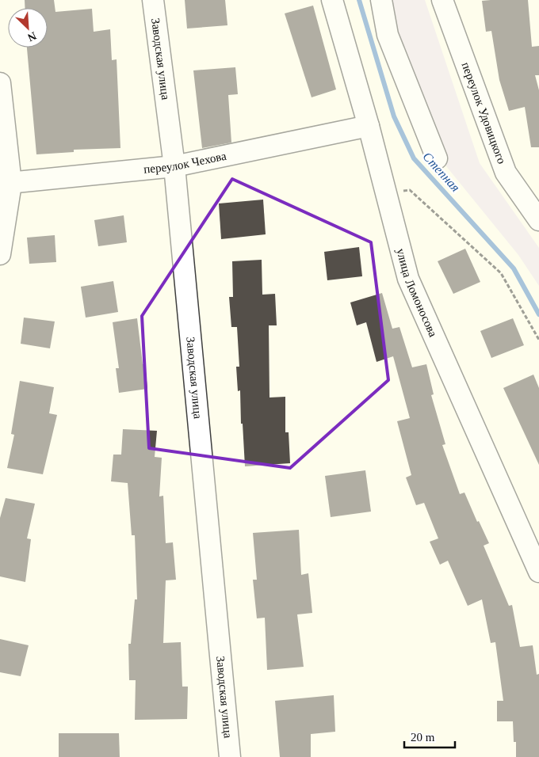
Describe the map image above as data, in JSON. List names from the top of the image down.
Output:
{
  "streets": {
    "street": [
      "Заводская улица",
      "переулок Удовицкого",
      "переулок Чехова",
      "улица Ломоносова"
    ]
  },
  "crossings": [
    ["Заводская улица", "переулок Чехова"],
    ["переулок Чехова", "улица Ломоносова"]
  ],
  "water": ["Степная"],
  "scale_bar": "20 m",
  "north": "bottom right"
}
